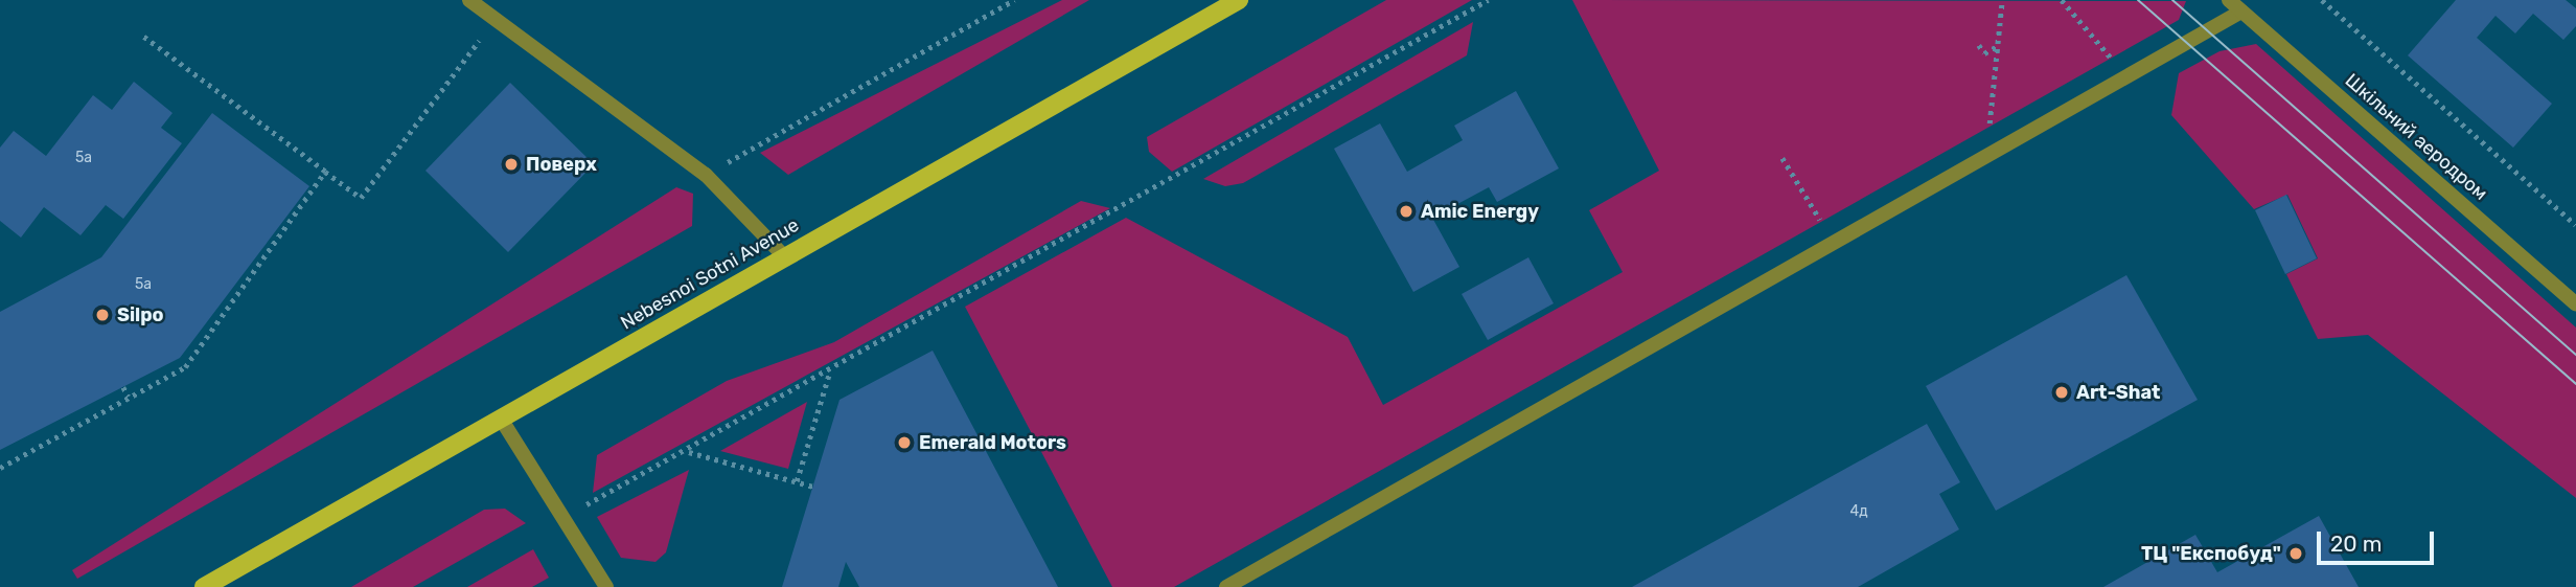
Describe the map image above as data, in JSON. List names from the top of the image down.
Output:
{
  "streets": {
    "main road": ["Nebesnoi Sotni Avenue"],
    "street": ["Шкільний аеродром"]
  },
  "places": [
    "Поверх",
    "Amic Energy",
    "Silpo",
    "Art-Shat",
    "Emerald Motors",
    "ТЦ \"Експобуд\""
  ],
  "house_numbers": ["5а", "5а", "4д"],
  "scale_bar": "20 m"
}
